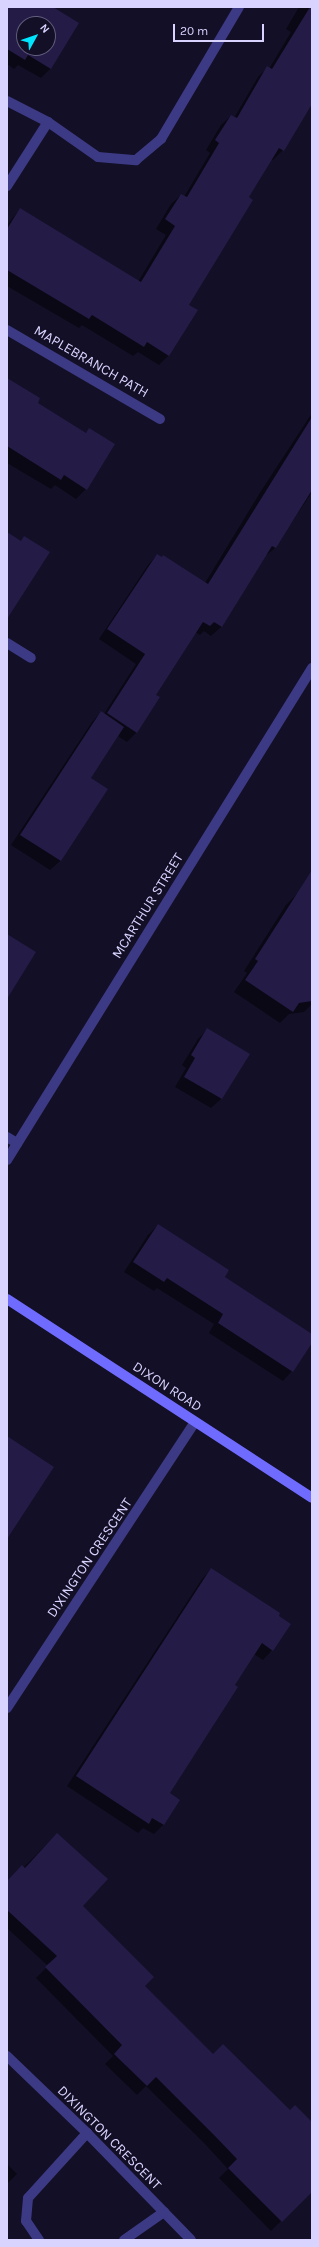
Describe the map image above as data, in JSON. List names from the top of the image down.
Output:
{
  "streets": {
    "main road": ["DIXON ROAD"],
    "street": ["MAPLEBRANCH PATH", "MCARTHUR STREET", "DIXINGTON CRESCENT"]
  },
  "crossings": [
    ["DIXON ROAD", "DIXINGTON CRESCENT"]
  ],
  "scale_bar": "20 m",
  "north": "top right"
}
